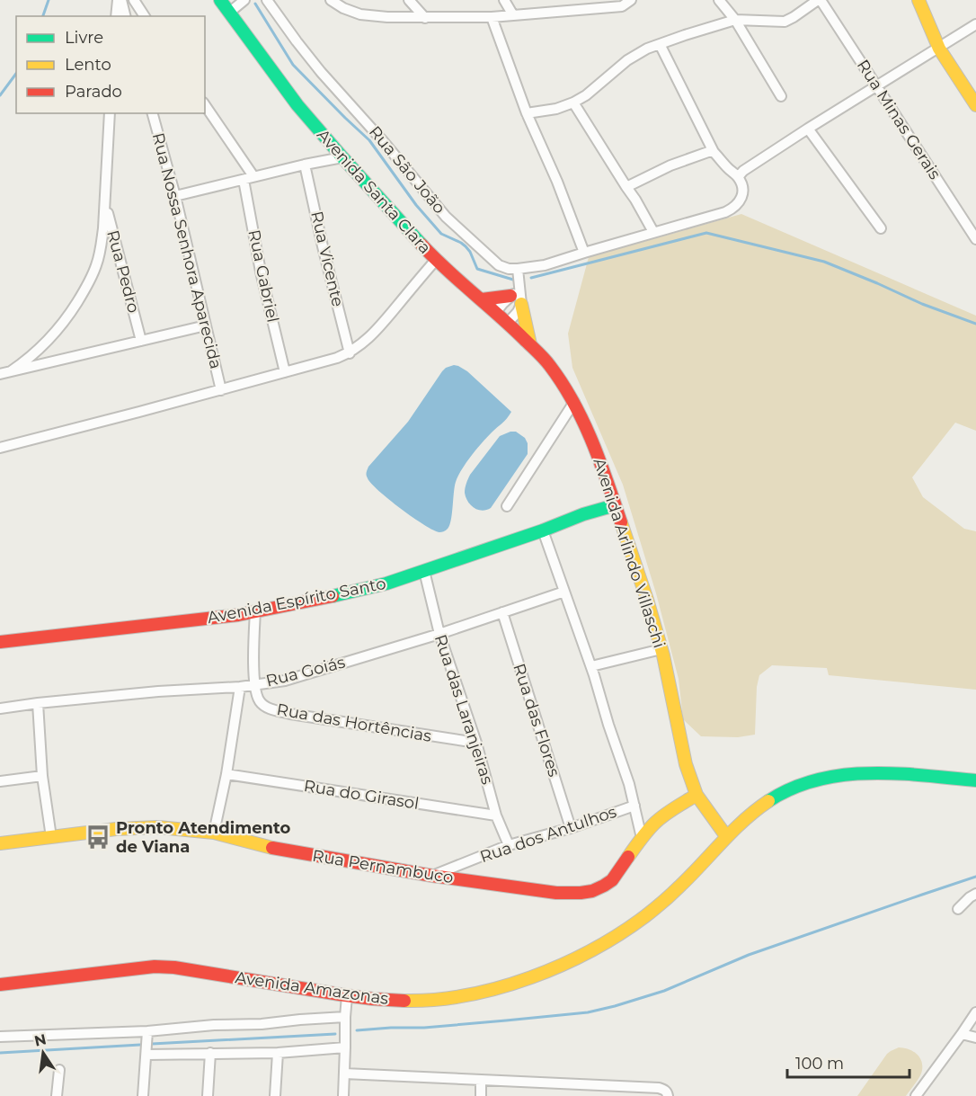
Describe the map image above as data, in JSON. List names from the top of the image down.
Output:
{
  "streets": {
    "street": [
      "Rua Minas Gerais",
      "Rua São João",
      "Avenida Santa Clara",
      "Rua Nossa Senhora Aparecida",
      "Rua Vicente",
      "Rua Pedro",
      "Rua Gabriel",
      "Avenida Arlindo Villaschi",
      "Avenida Espírito Santo",
      "Rua Goiás",
      "Rua das Laranjeiras",
      "Rua das Flores",
      "Rua das Hortências",
      "Rua do Girasol",
      "Rua dos Antulhos",
      "Rua Pernambuco",
      "Avenida Amazonas"
    ]
  },
  "crossings": [
    ["Avenida Santa Clara", "Avenida Arlindo Villaschi"],
    ["Avenida Arlindo Villaschi", "Avenida Espírito Santo"],
    ["Avenida Arlindo Villaschi", "Rua Pernambuco"],
    ["Avenida Arlindo Villaschi", "Avenida Amazonas"],
    ["Avenida Espírito Santo", "Rua das Laranjeiras"],
    ["Rua Goiás", "Rua das Laranjeiras"],
    ["Rua Goiás", "Rua das Flores"],
    ["Rua Goiás", "Rua das Hortências"],
    ["Rua das Laranjeiras", "Rua das Hortências"],
    ["Rua das Laranjeiras", "Rua do Girasol"],
    ["Rua das Laranjeiras", "Rua dos Antulhos"],
    ["Rua das Flores", "Rua dos Antulhos"],
    ["Rua dos Antulhos", "Rua Pernambuco"]
  ],
  "places": {
    "bus stop": ["Pronto Atendimento de Viana"]
  },
  "legend": ["Livre", "Lento", "Parado"],
  "scale_bar": "100 m",
  "north": "top"
}
